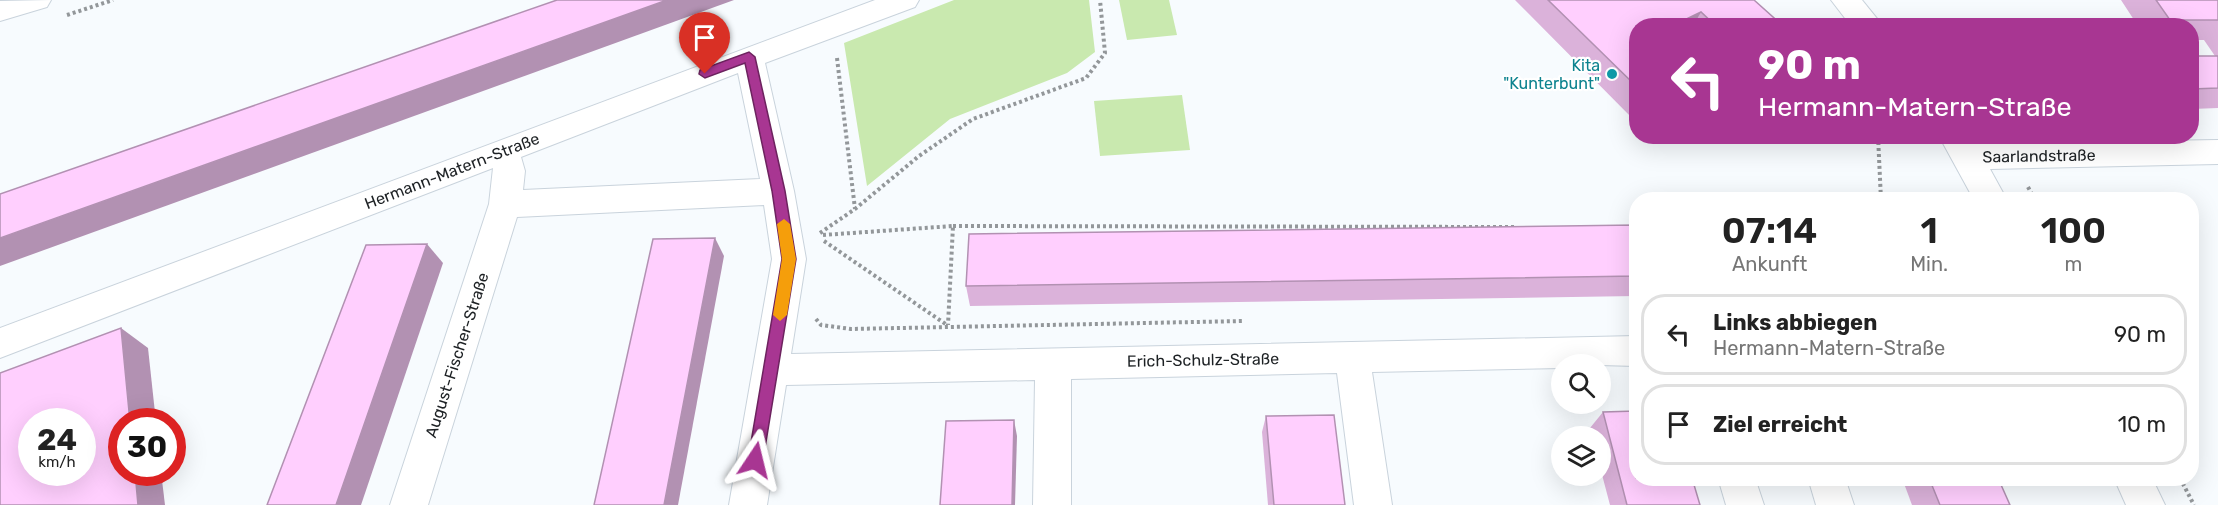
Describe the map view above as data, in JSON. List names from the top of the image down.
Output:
{
  "streets": {
    "street": [
      "Saarlandstraße",
      "Hermann-Matern-Straße",
      "August-Fischer-Straße",
      "Erich-Schulz-Straße"
    ]
  },
  "crossings": [
    ["Hermann-Matern-Straße", "August-Fischer-Straße"]
  ],
  "places": ["Kita \"Kunterbunt\""],
  "page": {
    "turn": ["90 m", "Hermann-Matern-Straße"],
    "eta": [
      "07:14",
      "Ankunft",
      "1",
      "Min.",
      "100",
      "m"
    ],
    "list": [
      {
        "name": "Links abbiegen",
        "note": "Hermann-Matern-Straße",
        "value": "90 m"
      },
      {
        "name": "Ziel erreicht",
        "value": "10 m"
      }
    ],
    "speed": "24 km/h",
    "limit": "30"
  }
}
